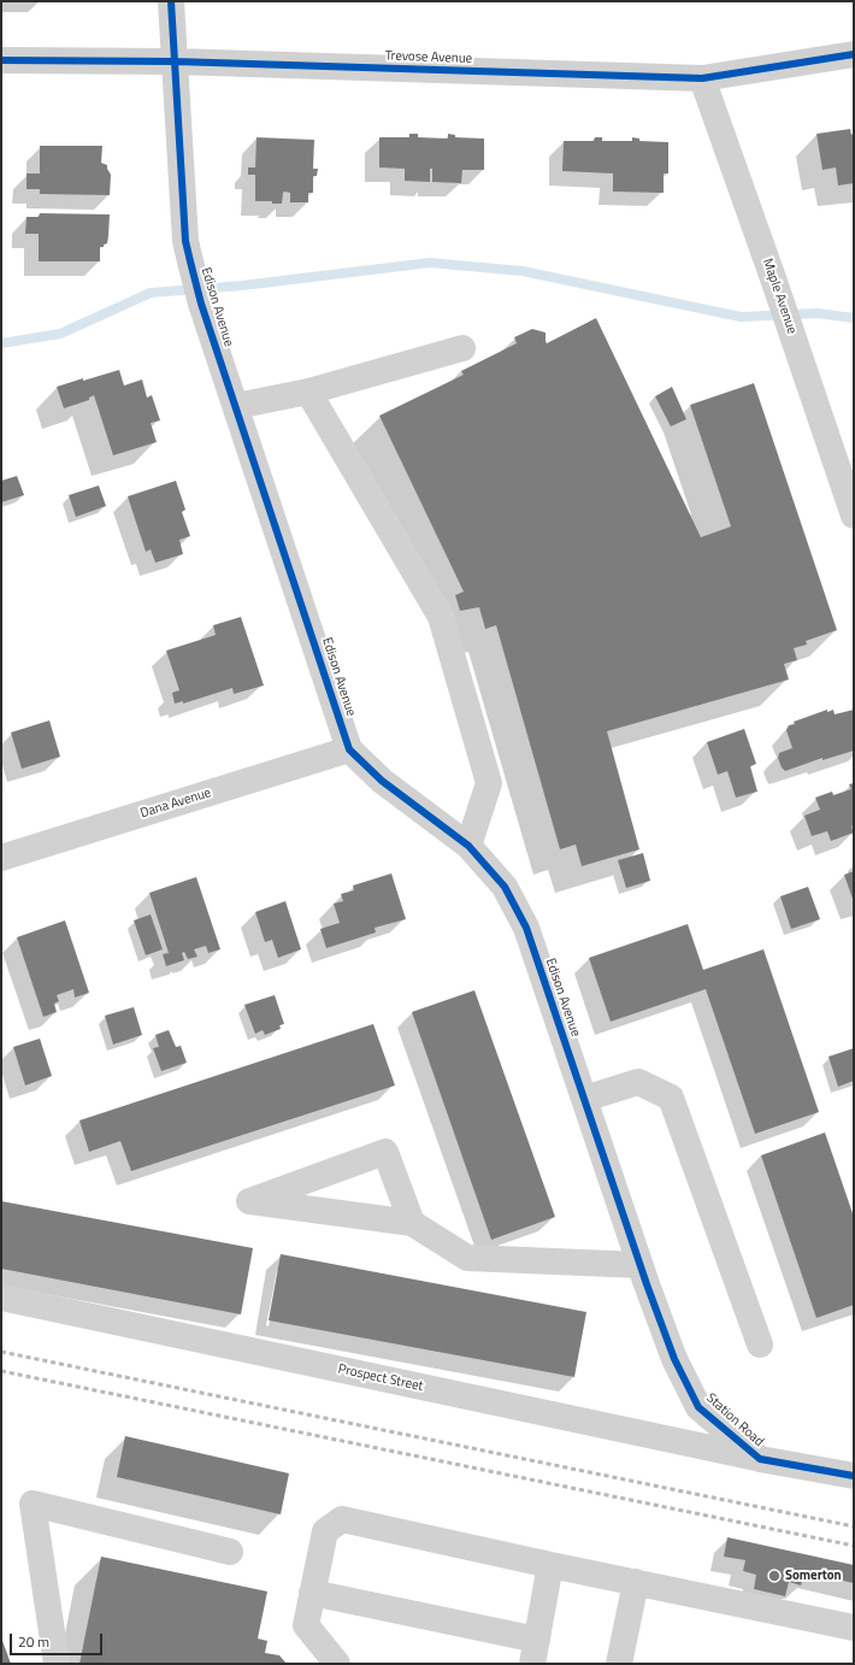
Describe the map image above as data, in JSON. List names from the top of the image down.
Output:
{
  "streets": {
    "street": [
      "Trevose Avenue",
      "Maple Avenue",
      "Edison Avenue",
      "Dana Avenue",
      "Prospect Street",
      "Station Road"
    ]
  },
  "crossings": [
    ["Trevose Avenue", "Maple Avenue"],
    ["Trevose Avenue", "Edison Avenue"],
    ["Edison Avenue", "Dana Avenue"],
    ["Edison Avenue", "Station Road"],
    ["Prospect Street", "Station Road"]
  ],
  "places": ["Somerton"],
  "scale_bar": "20 m"
}
